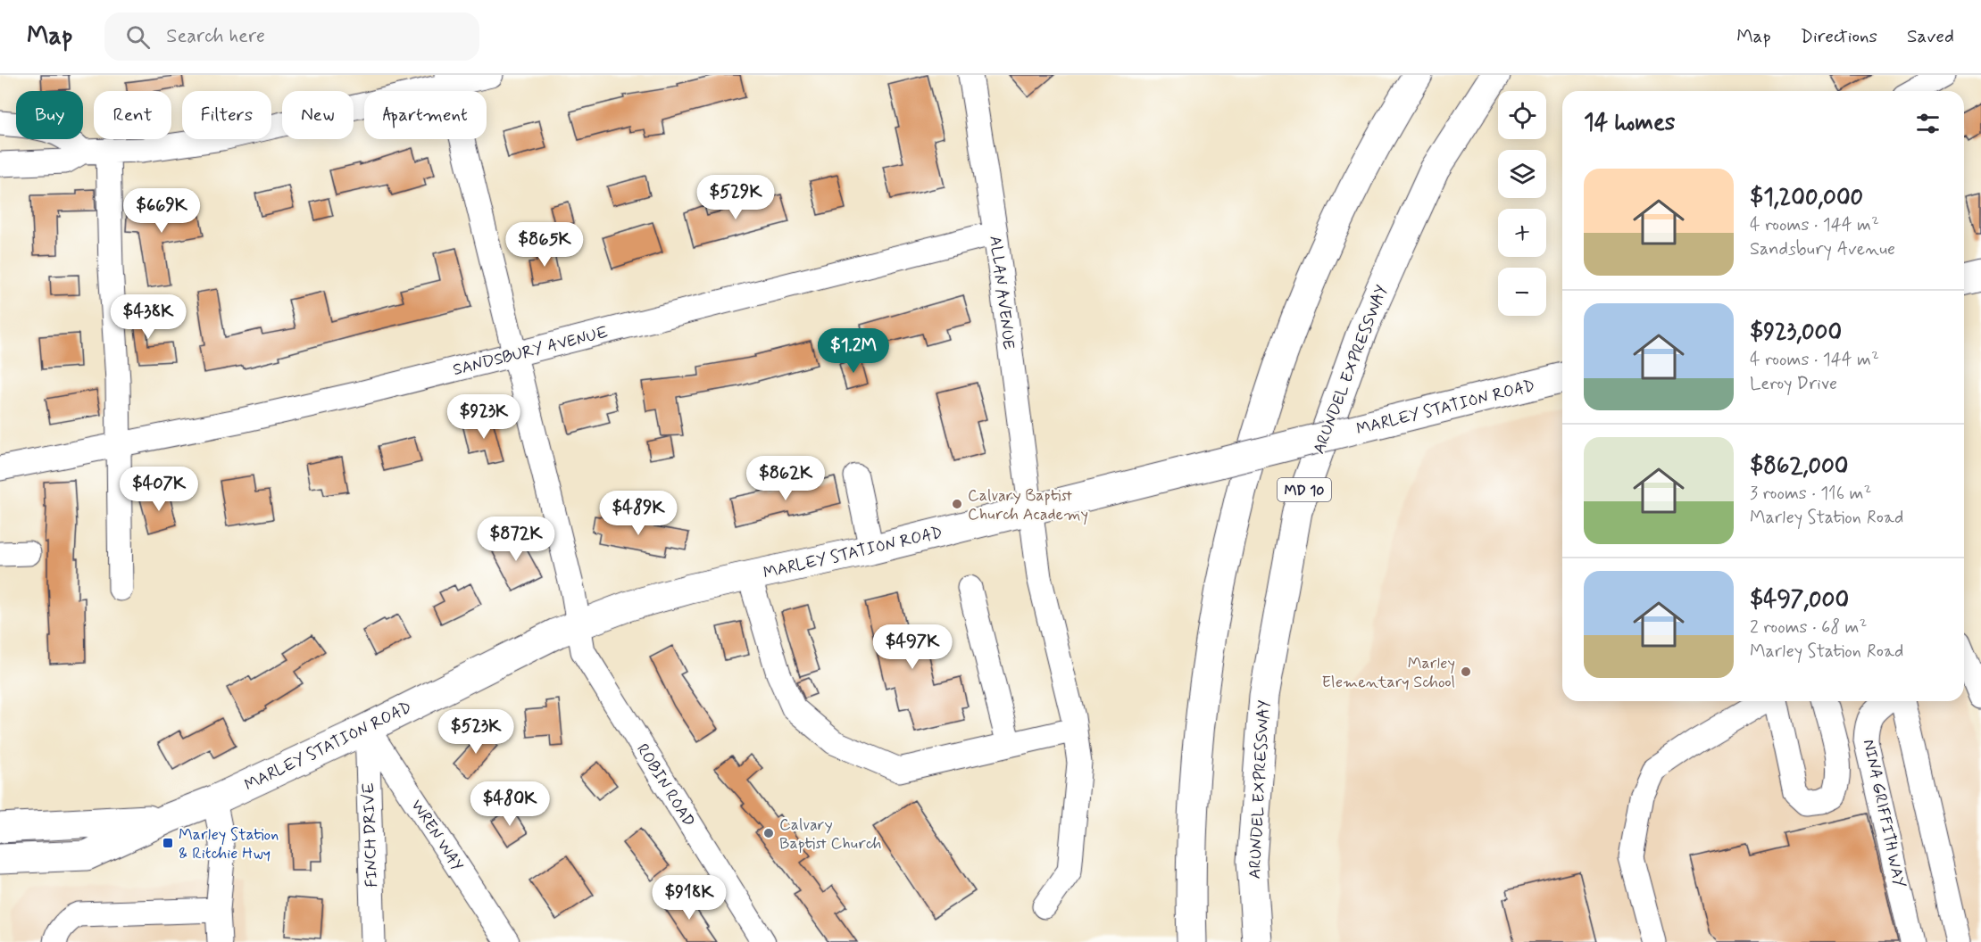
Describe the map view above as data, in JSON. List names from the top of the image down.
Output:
{
  "streets": {
    "main road": ["ARUNDEL EXPRESSWAY", "MARLEY STATION ROAD", "MD 10"],
    "street": [
      "ALLAN AVENUE",
      "SANDSBURY AVENUE",
      "ROBIN ROAD",
      "NINA GRIFFITH WAY",
      "FINCH DRIVE",
      "WREN WAY"
    ]
  },
  "crossings": [
    ["ALLAN AVENUE", "SANDSBURY AVENUE"],
    ["ALLAN AVENUE", "MARLEY STATION ROAD"],
    ["SANDSBURY AVENUE", "ROBIN ROAD"],
    ["MARLEY STATION ROAD", "ROBIN ROAD"],
    ["MARLEY STATION ROAD", "FINCH DRIVE"],
    ["MARLEY STATION ROAD", "WREN WAY"],
    ["FINCH DRIVE", "WREN WAY"]
  ],
  "places": {
    "other": ["Calvary Baptist Church Academy", "Marley Elementary School", "Calvary Baptist Church"],
    "transit": ["Marley Station & Ritchie Hwy"]
  },
  "page": {
    "header": "Map",
    "search": "Search here",
    "nav": ["Map", "Directions", "Saved"],
    "map_buttons": ["+", "−"],
    "chip": [
      "Buy",
      "Rent",
      "Filters",
      "New",
      "Apartment"
    ],
    "heading": "14 homes",
    "list": [
      {
        "name": "$1,200,000",
        "note": "4 rooms · 144 m² · Sandsbury Avenue"
      },
      {
        "name": "$923,000",
        "note": "4 rooms · 144 m² · Leroy Drive"
      },
      {
        "name": "$862,000",
        "note": "3 rooms · 116 m² · Marley Station Road"
      },
      {
        "name": "$497,000",
        "note": "2 rooms · 68 m² · Marley Station Road"
      }
    ],
    "price": [
      "$529K",
      "$669K",
      "$865K",
      "$438K",
      "$1.2M",
      "$923K",
      "$862K",
      "$407K",
      "$489K",
      "$872K",
      "$497K",
      "$523K",
      "$480K",
      "$918K"
    ]
  }
}
